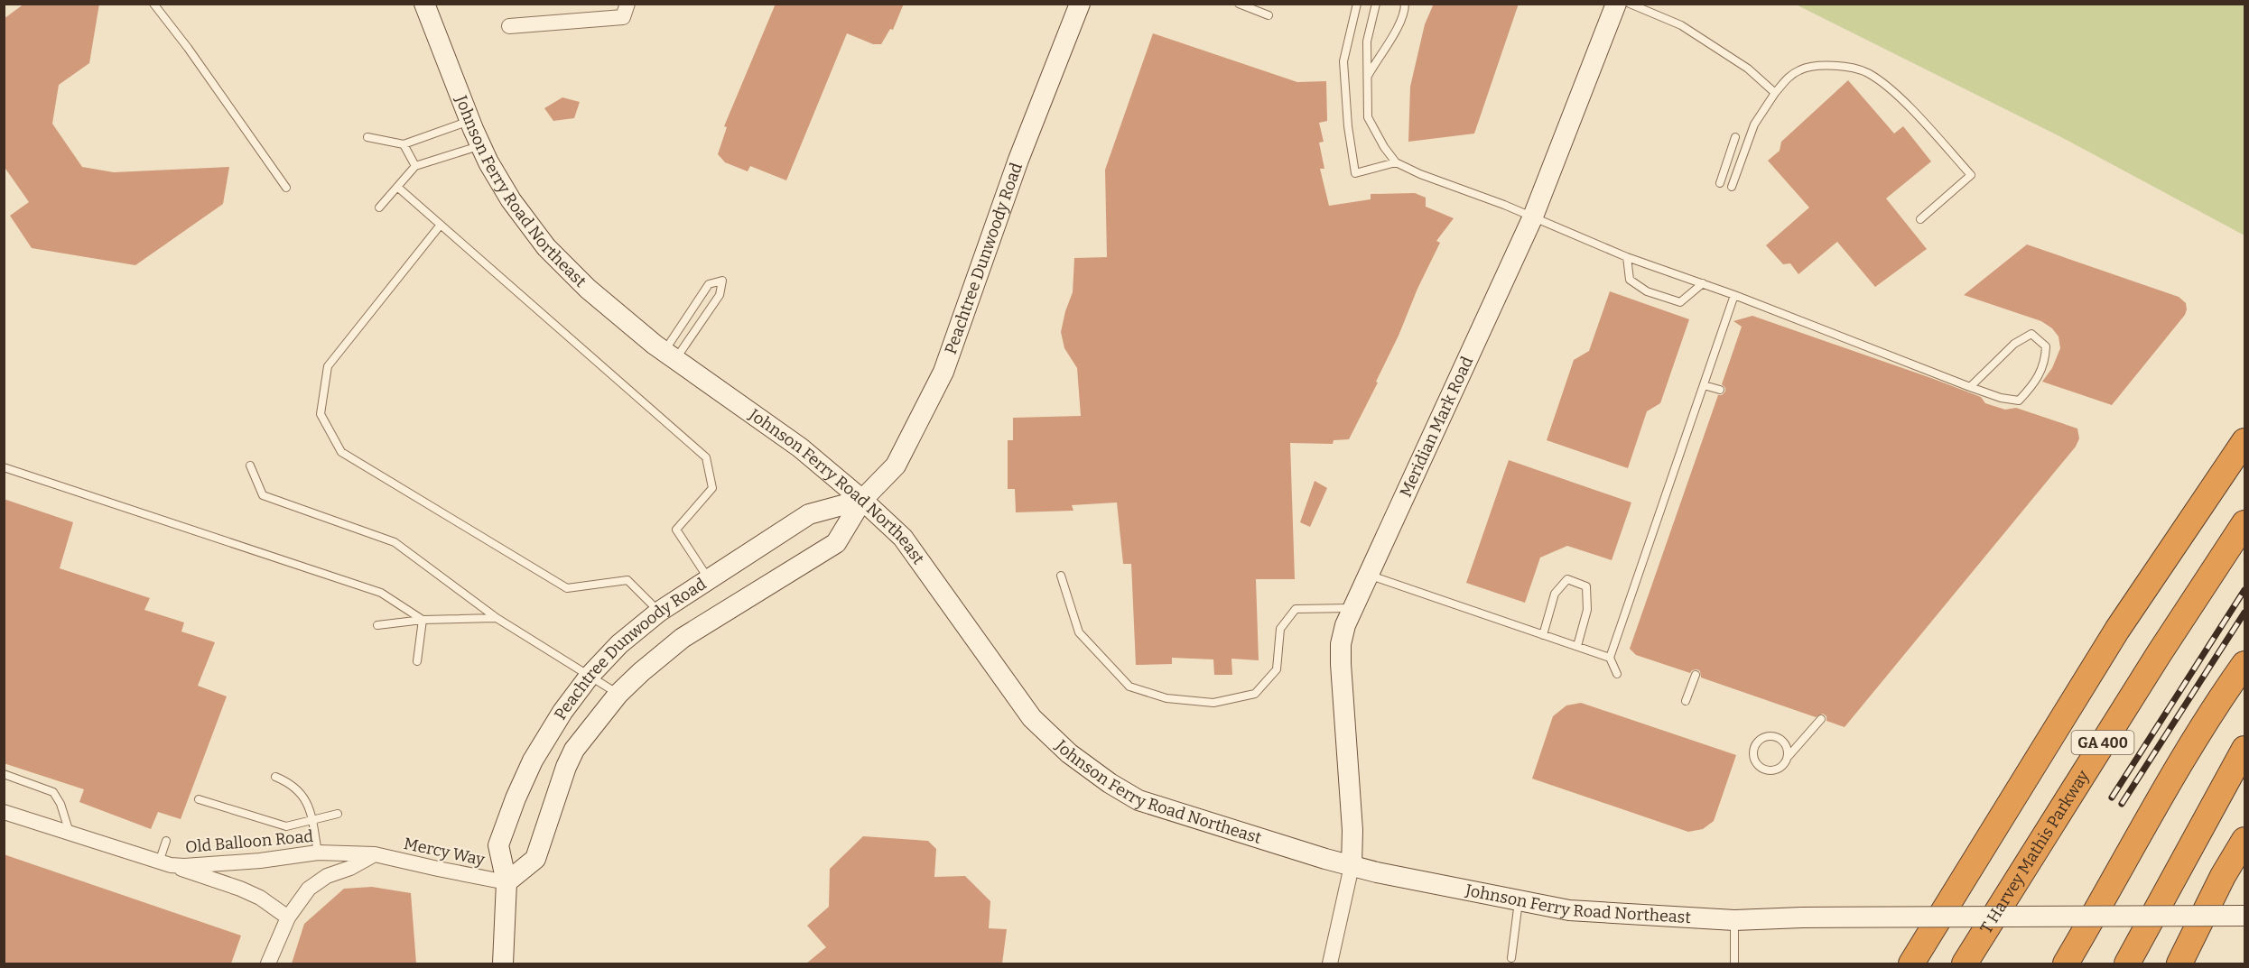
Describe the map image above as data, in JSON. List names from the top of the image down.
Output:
{
  "streets": {
    "highway": ["GA 400", "T Harvey Mathis Parkway"],
    "main road": ["Johnson Ferry Road Northeast", "Peachtree Dunwoody Road", "Meridian Mark Road"],
    "street": ["Old Balloon Road", "Mercy Way"]
  },
  "crossings": [
    ["Johnson Ferry Road Northeast", "Peachtree Dunwoody Road"],
    ["Johnson Ferry Road Northeast", "Meridian Mark Road"],
    ["Peachtree Dunwoody Road", "Mercy Way"],
    ["Old Balloon Road", "Mercy Way"]
  ]
}
